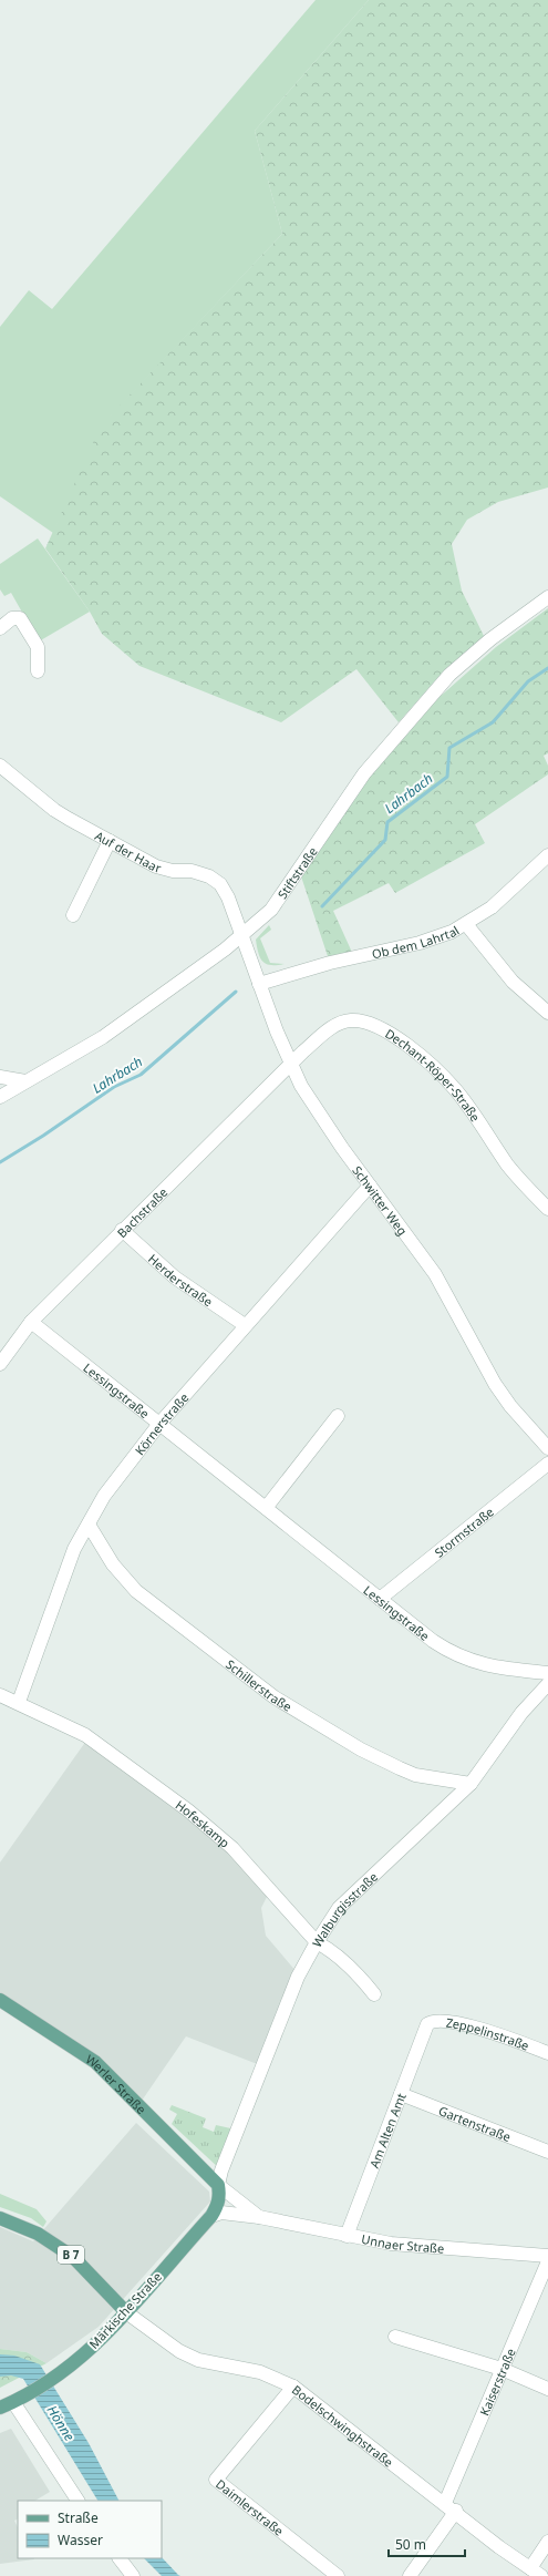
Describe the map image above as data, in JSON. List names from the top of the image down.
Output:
{
  "streets": {
    "main road": ["Werler Straße", "B 7", "Märkische Straße"],
    "street": [
      "Auf der Haar",
      "Stiftstraße",
      "Ob dem Lahrtal",
      "Dechant-Röper-Straße",
      "Schwitter Weg",
      "Bachstraße",
      "Herderstraße",
      "Lessingstraße",
      "Körnerstraße",
      "Stormstraße",
      "Schillerstraße",
      "Hofeskamp",
      "Walburgisstraße",
      "Zeppelinstraße",
      "Gartenstraße",
      "Am Alten Amt",
      "Unnaer Straße",
      "Kaiserstraße",
      "Bodelschwinghstraße",
      "Daimlerstraße"
    ]
  },
  "crossings": [
    ["Auf der Haar", "Stiftstraße"],
    ["Auf der Haar", "Schwitter Weg"],
    ["Stiftstraße", "Schwitter Weg"],
    ["Ob dem Lahrtal", "Schwitter Weg"],
    ["Dechant-Röper-Straße", "Schwitter Weg"],
    ["Dechant-Röper-Straße", "Bachstraße"],
    ["Schwitter Weg", "Bachstraße"],
    ["Schwitter Weg", "Körnerstraße"],
    ["Bachstraße", "Herderstraße"],
    ["Bachstraße", "Lessingstraße"],
    ["Herderstraße", "Körnerstraße"],
    ["Lessingstraße", "Körnerstraße"],
    ["Lessingstraße", "Stormstraße"],
    ["Körnerstraße", "Schillerstraße"],
    ["Körnerstraße", "Hofeskamp"],
    ["Schillerstraße", "Walburgisstraße"],
    ["Hofeskamp", "Walburgisstraße"],
    ["Walburgisstraße", "Werler Straße"],
    ["Walburgisstraße", "Unnaer Straße"],
    ["Walburgisstraße", "Märkische Straße"],
    ["Zeppelinstraße", "Am Alten Amt"],
    ["Werler Straße", "Unnaer Straße"],
    ["Werler Straße", "Märkische Straße"],
    ["Gartenstraße", "Am Alten Amt"],
    ["Am Alten Amt", "Unnaer Straße"],
    ["Unnaer Straße", "Märkische Straße"],
    ["B 7", "Märkische Straße"],
    ["B 7", "Bodelschwinghstraße"],
    ["Märkische Straße", "Bodelschwinghstraße"],
    ["Kaiserstraße", "Bodelschwinghstraße"],
    ["Bodelschwinghstraße", "Daimlerstraße"]
  ],
  "water": ["Lahrbach", "Hönne"],
  "legend": ["Straße", "Wasser"],
  "scale_bar": "50 m"
}
